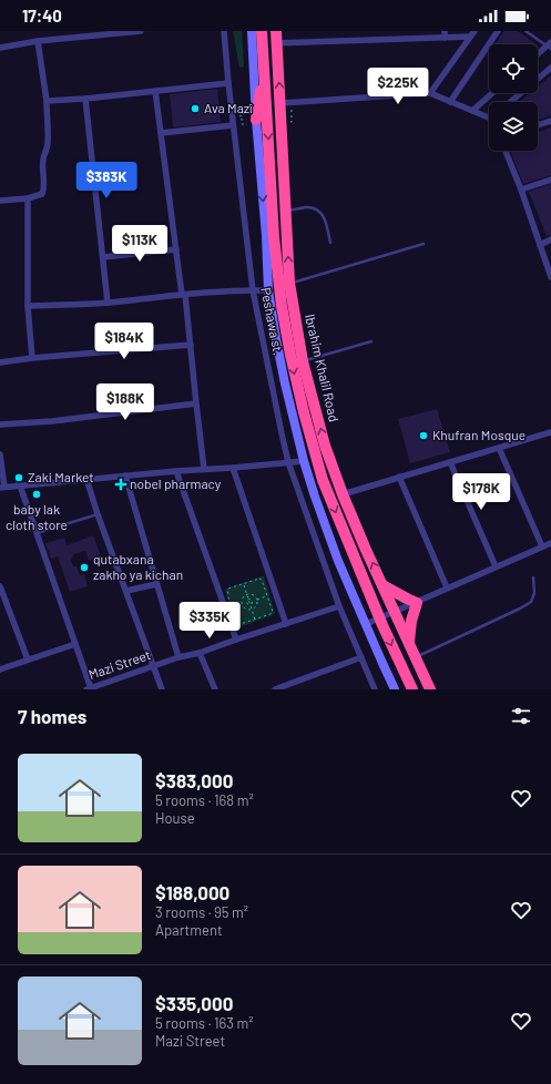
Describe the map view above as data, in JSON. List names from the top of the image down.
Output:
{
  "streets": {
    "highway": ["Ibrahim Khalil Road"],
    "street": ["Peshawa st.", "Mazi Street"]
  },
  "crossings": [
    ["Peshawa st.", "Mazi Street"]
  ],
  "places": {
    "other": [
      "Ava Mazî",
      "Khufran Mosque",
      "Zaki Market",
      "baby lak cloth store",
      "qutabxana zakho ya kichan"
    ],
    "health": ["nobel pharmacy"]
  },
  "page": {
    "status": "17:40",
    "price": [
      "$225K",
      "$383K",
      "$113K",
      "$184K",
      "$188K",
      "$178K",
      "$335K"
    ],
    "heading": "7 homes",
    "list": [
      {
        "name": "$383,000",
        "note": "5 rooms · 168 m² · House"
      },
      {
        "name": "$188,000",
        "note": "3 rooms · 95 m² · Apartment"
      },
      {
        "name": "$335,000",
        "note": "5 rooms · 163 m² · Mazi Street"
      }
    ]
  }
}
